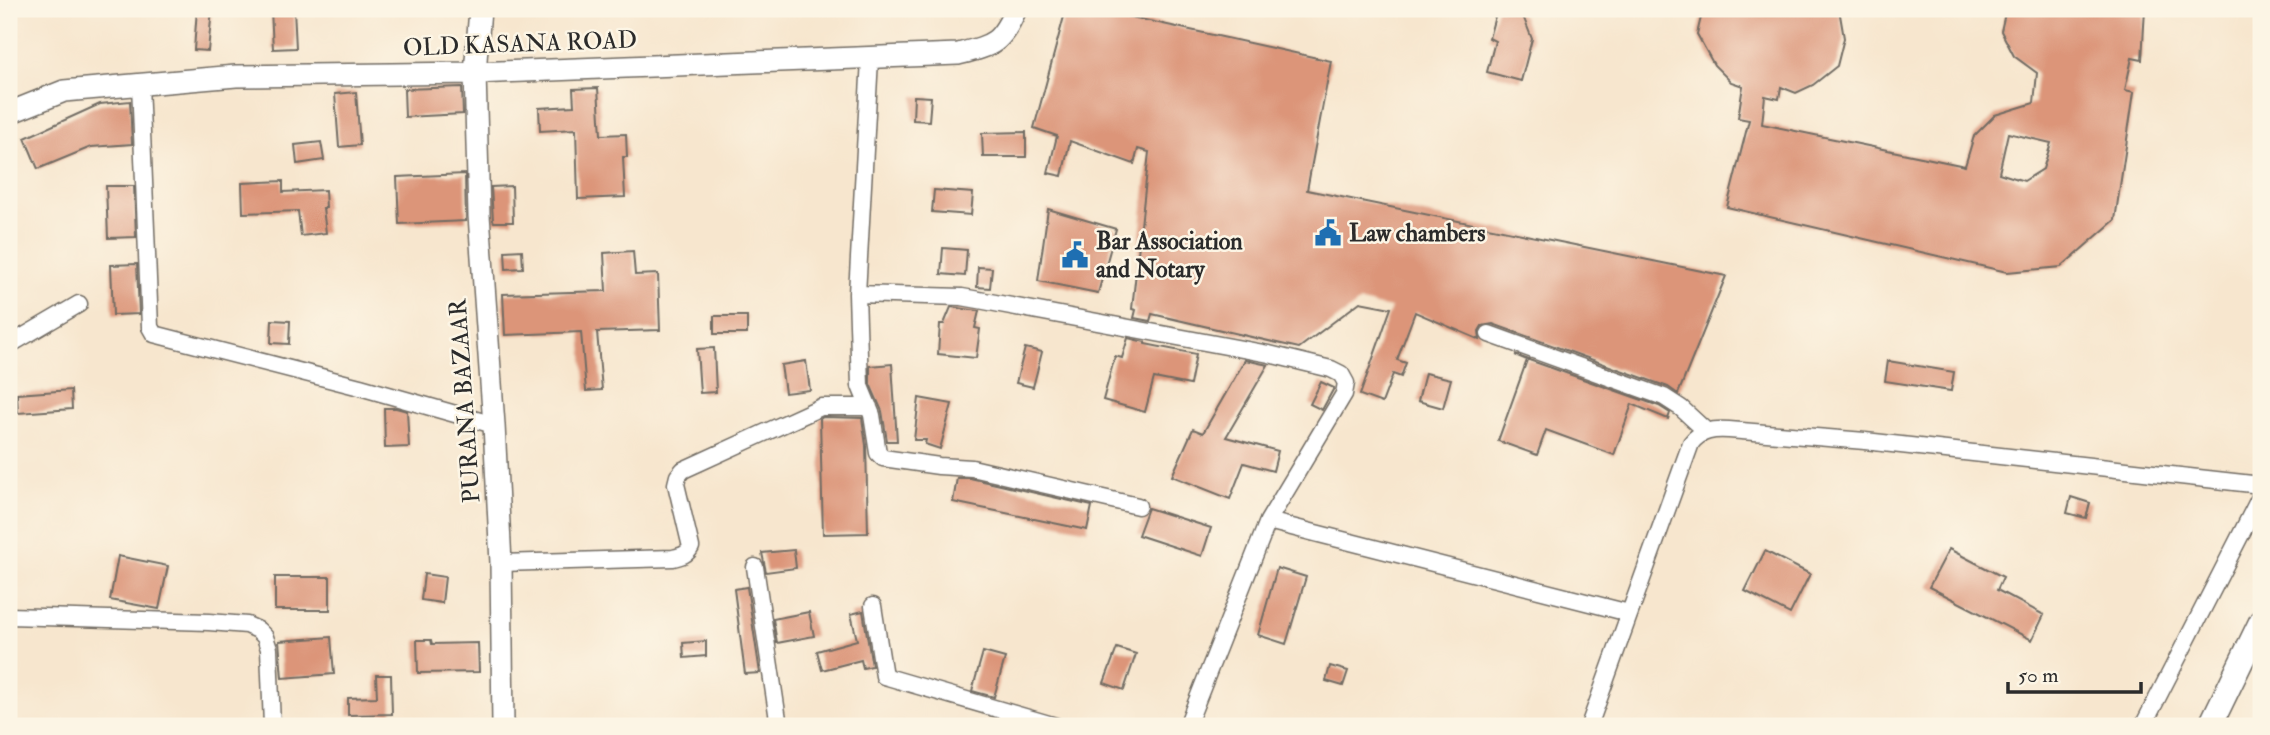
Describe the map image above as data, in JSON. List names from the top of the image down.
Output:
{
  "streets": {
    "street": ["OLD KASANA ROAD", "PURANA BAZAAR"]
  },
  "crossings": [
    ["OLD KASANA ROAD", "PURANA BAZAAR"]
  ],
  "places": {
    "public building": ["Law chambers", "Bar Association and Notary"]
  },
  "scale_bar": "50 m"
}
